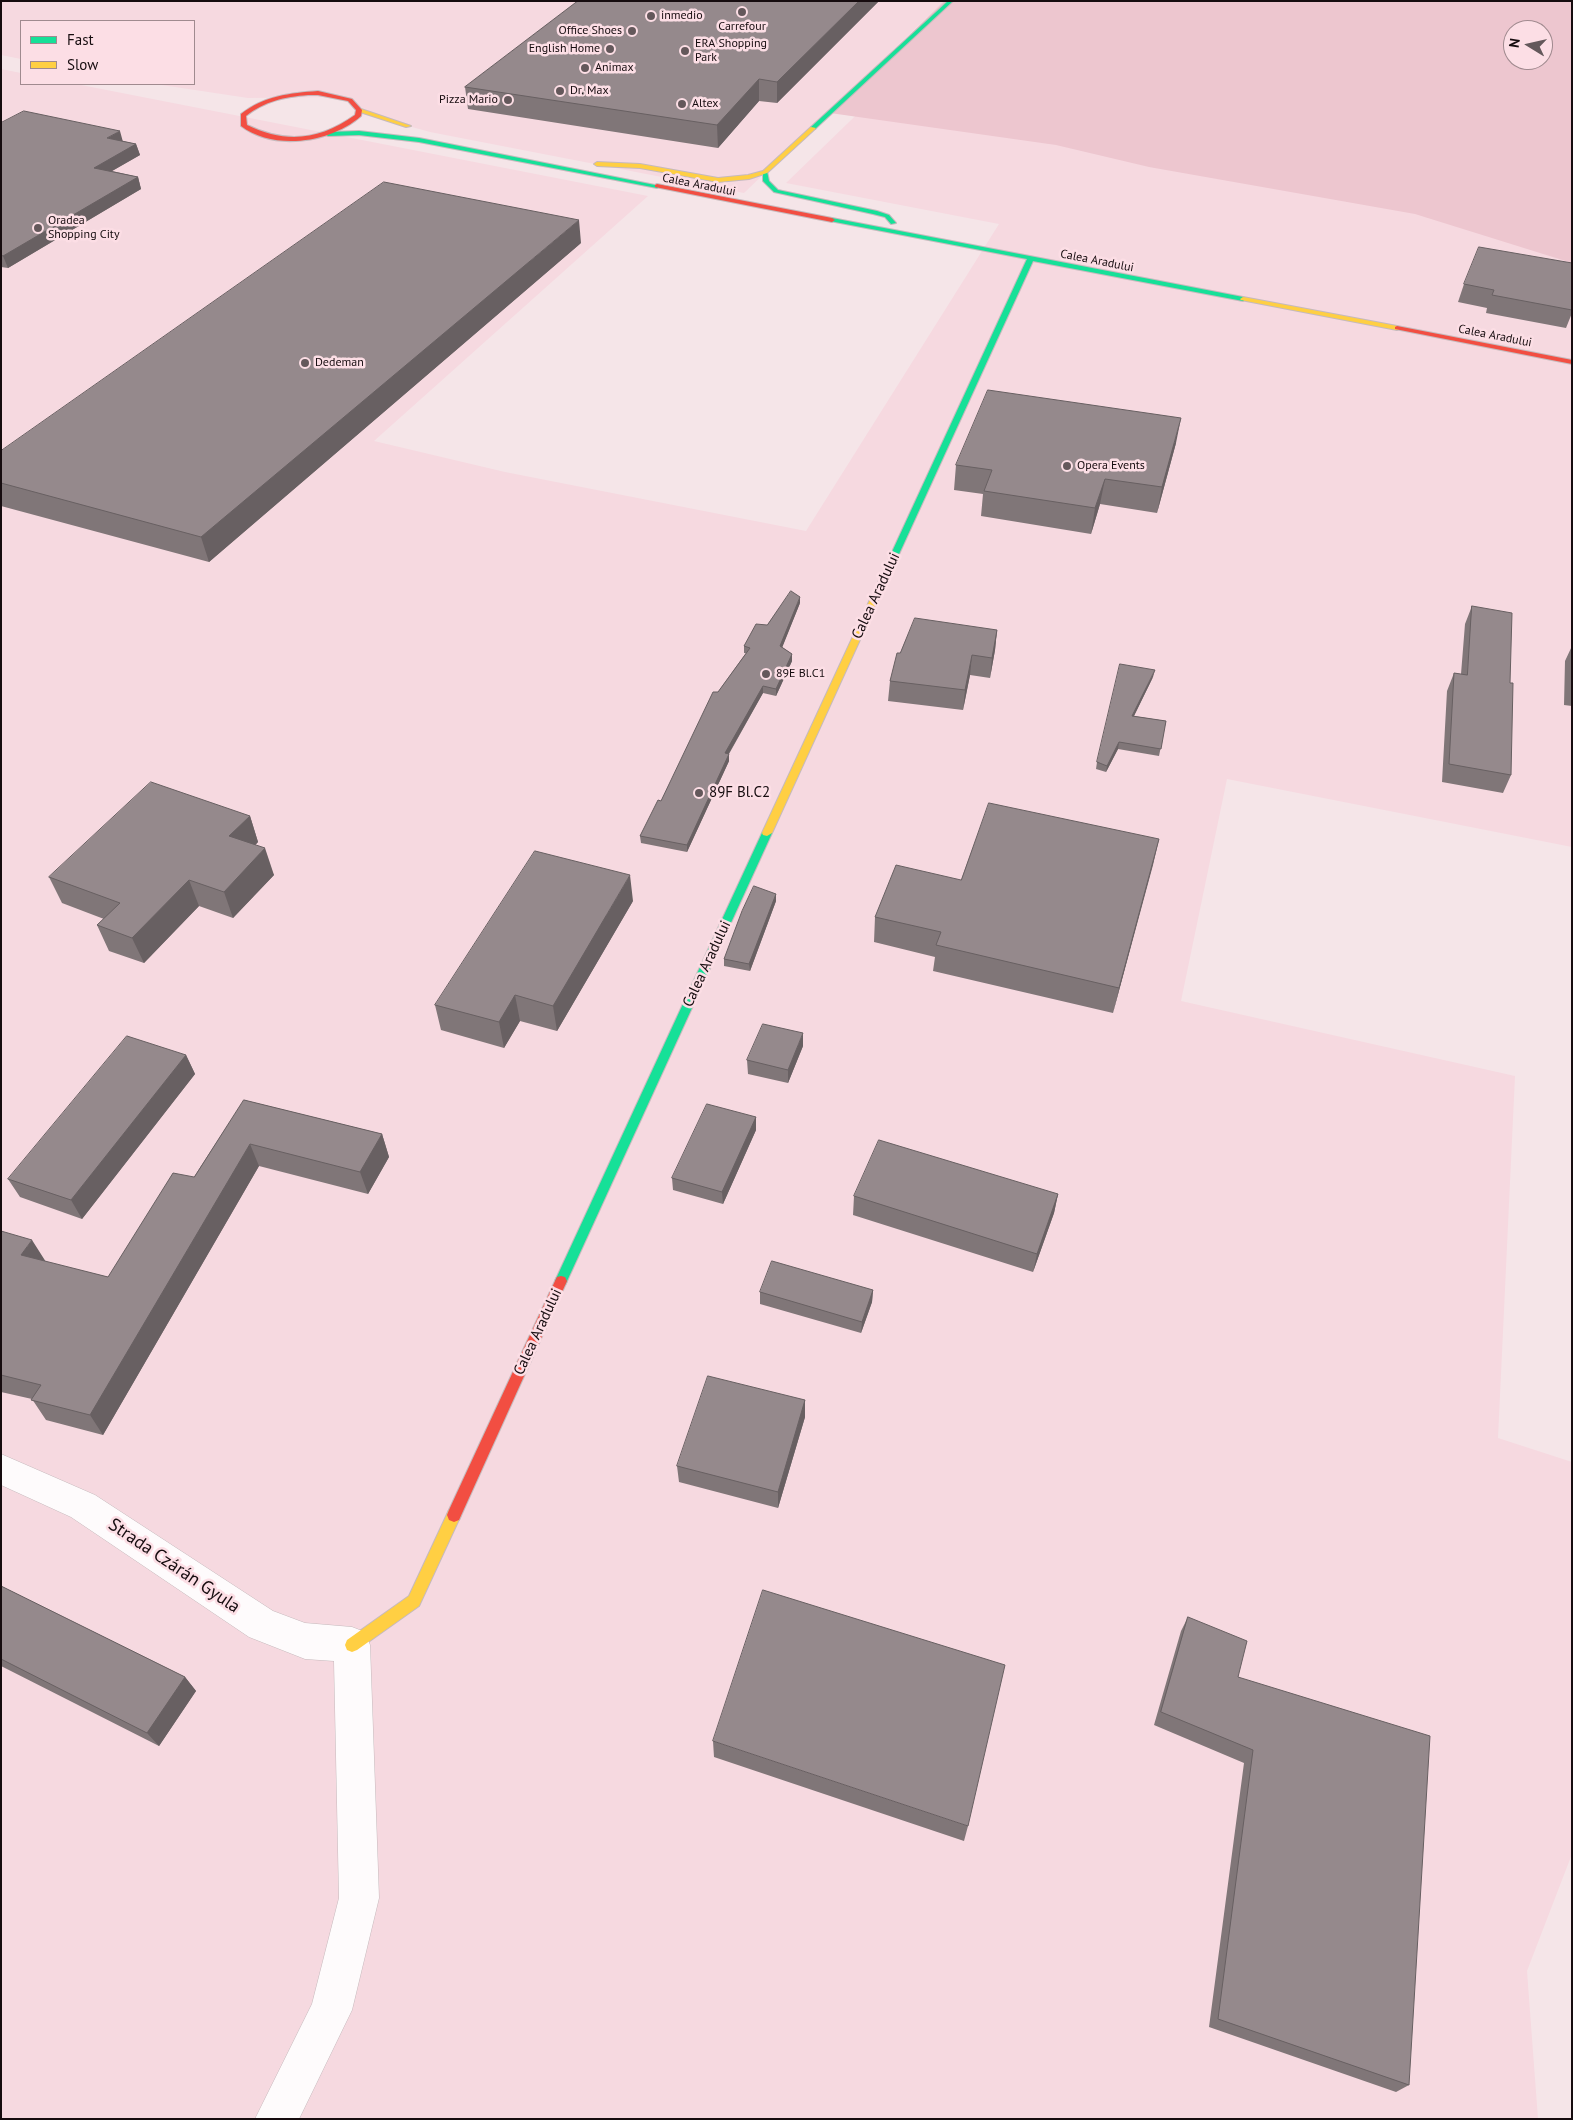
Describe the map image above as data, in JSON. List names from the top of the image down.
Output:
{
  "streets": {
    "main road": ["Calea Aradului"],
    "street": ["Strada Czárán Gyula"]
  },
  "crossings": [
    ["Calea Aradului", "Strada Czárán Gyula"]
  ],
  "places": [
    "Carrefour",
    "inmedio",
    "Office Shoes",
    "English Home",
    "ERA Shopping Park",
    "Animax",
    "Dr. Max",
    "Pizza Mario",
    "Altex",
    "Oradea Shopping City",
    "Dedeman",
    "Opera Events",
    "89E Bl.C1",
    "89F Bl.C2"
  ],
  "legend": ["Fast", "Slow"],
  "north": "left"
}
